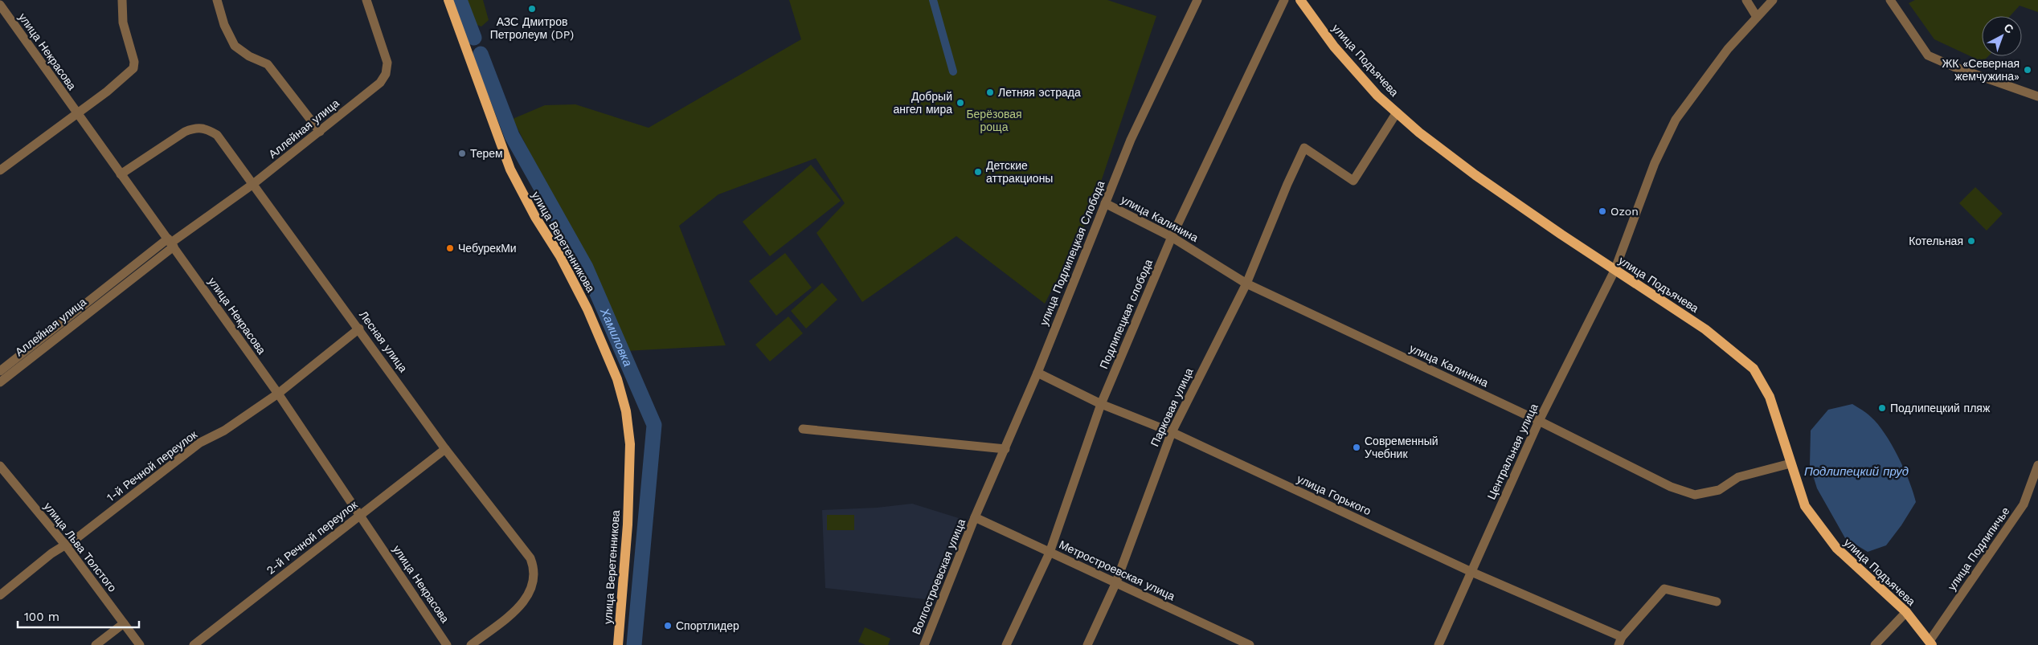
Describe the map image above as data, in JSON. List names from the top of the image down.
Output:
{
  "streets": {
    "main road": ["улица Подъячева", "улица Веретенникова"],
    "street": [
      "улица Некрасова",
      "Аллейная улица",
      "улица Калинина",
      "улица Подлипецкая Слобода",
      "Подлипецкая слобода",
      "Лесная улица",
      "Парковая улица",
      "Центральная улица",
      "1-й Речной переулок",
      "улица Горького",
      "2-й Речной переулок",
      "улица Льва Толстого",
      "улица Подлипичье",
      "Метростроевская улица",
      "Волгостроевская улица"
    ]
  },
  "crossings": [
    ["улица Некрасова", "Аллейная улица"],
    ["улица Некрасова", "Лесная улица"],
    ["улица Некрасова", "1-й Речной переулок"],
    ["улица Некрасова", "2-й Речной переулок"],
    ["улица Подъячева", "улица Калинина"],
    ["улица Подъячева", "Парковая улица"],
    ["улица Подъячева", "Центральная улица"],
    ["улица Подъячева", "улица Подлипичье"],
    ["Аллейная улица", "Лесная улица"],
    ["улица Калинина", "улица Подлипецкая Слобода"],
    ["улица Калинина", "Подлипецкая слобода"],
    ["улица Калинина", "Парковая улица"],
    ["улица Калинина", "Центральная улица"],
    ["улица Подлипецкая Слобода", "улица Горького"],
    ["улица Подлипецкая Слобода", "Метростроевская улица"],
    ["улица Подлипецкая Слобода", "Волгостроевская улица"],
    ["Подлипецкая слобода", "улица Горького"],
    ["Подлипецкая слобода", "Метростроевская улица"],
    ["Лесная улица", "1-й Речной переулок"],
    ["Лесная улица", "2-й Речной переулок"],
    ["Парковая улица", "улица Горького"],
    ["Парковая улица", "Метростроевская улица"],
    ["Центральная улица", "улица Горького"],
    ["1-й Речной переулок", "улица Льва Толстого"],
    ["Метростроевская улица", "Волгостроевская улица"]
  ],
  "water": ["Хамиловка", "Подлипецкий пруд"],
  "parks": ["Берёзовая роща"],
  "places": [
    "АЗС Дмитров Петролеум (DP)",
    "ЖК «Северная жемчужина»",
    "Летняя эстрада",
    "Добрый ангел мира",
    "Терем",
    "Детские аттракционы",
    "Ozon",
    "Котельная",
    "ЧебурекМи",
    "Подлипецкий пляж",
    "Современный Учебник",
    "Спортлидер"
  ],
  "scale_bar": "100 m",
  "north": "top right"
}
